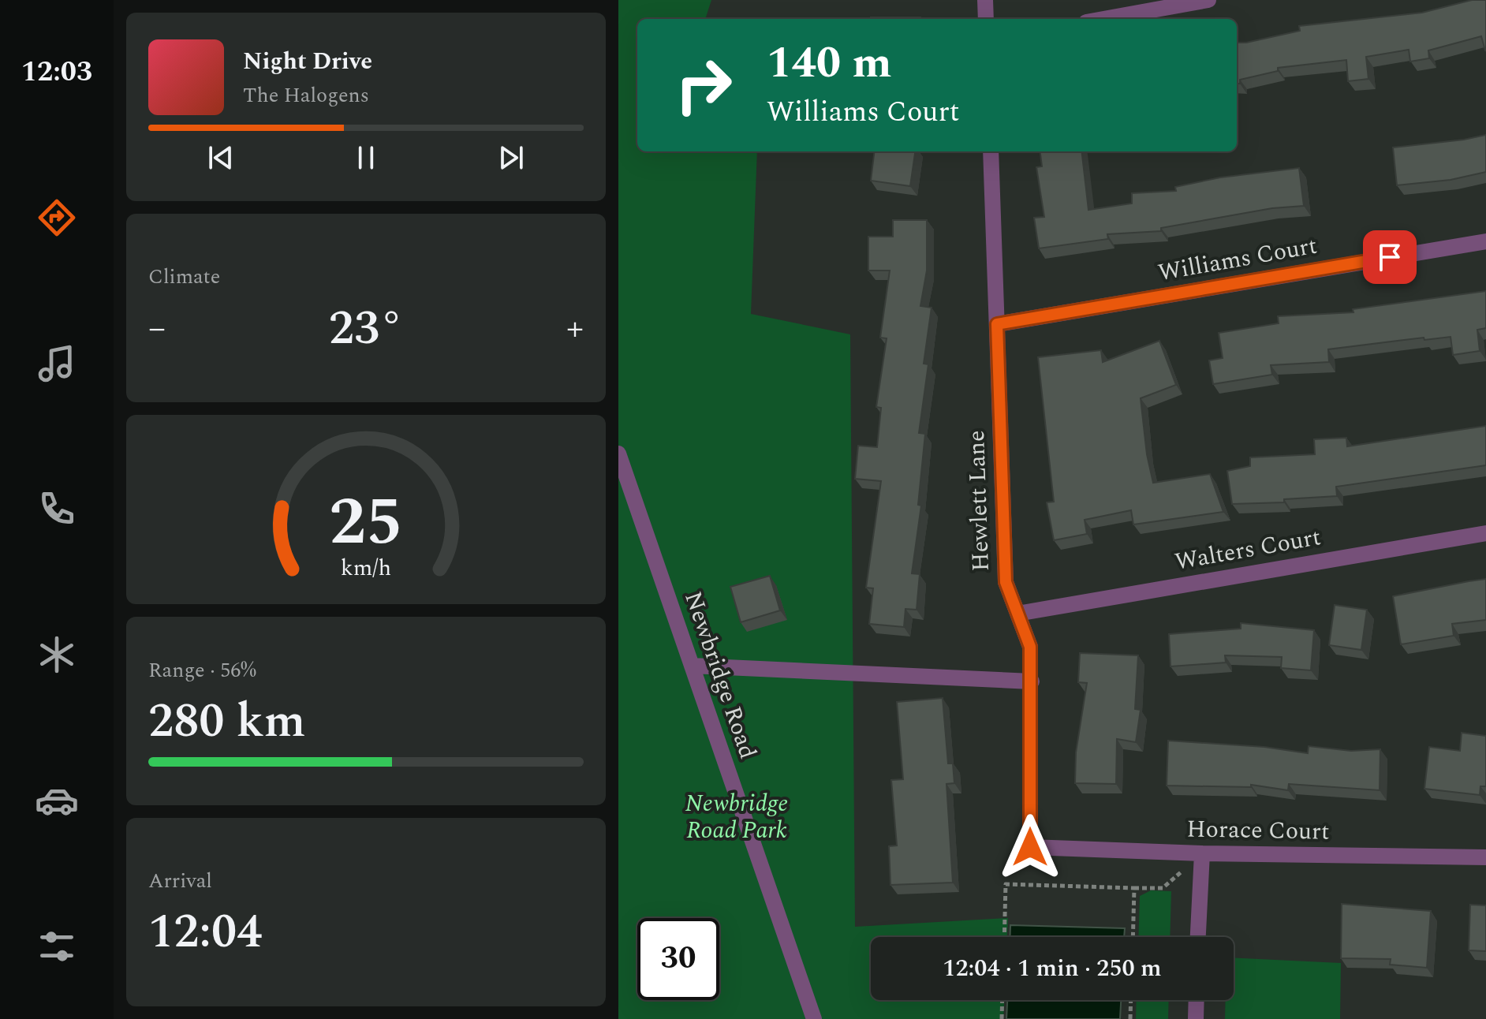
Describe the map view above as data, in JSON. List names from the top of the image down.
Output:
{
  "streets": {
    "street": [
      "Williams Court",
      "Hewlett Lane",
      "Walters Court",
      "Newbridge Road",
      "Horace Court"
    ]
  },
  "crossings": [
    ["Williams Court", "Hewlett Lane"],
    ["Hewlett Lane", "Walters Court"],
    ["Hewlett Lane", "Horace Court"]
  ],
  "parks": ["Newbridge Road Park"],
  "page": {
    "tabs": "12:03",
    "turn": ["140 m", "Williams Court"],
    "song": ["Night Drive", "The Halogens"],
    "tile": [
      "Climate",
      ["Range · 56%", "280 km"],
      ["Arrival", "12:04"]
    ],
    "heat": ["−", "23°", "+"],
    "limit": "30",
    "trip": "12:04 · 1 min · 250 m",
    "gauge": ["25", "km/h"]
  }
}
